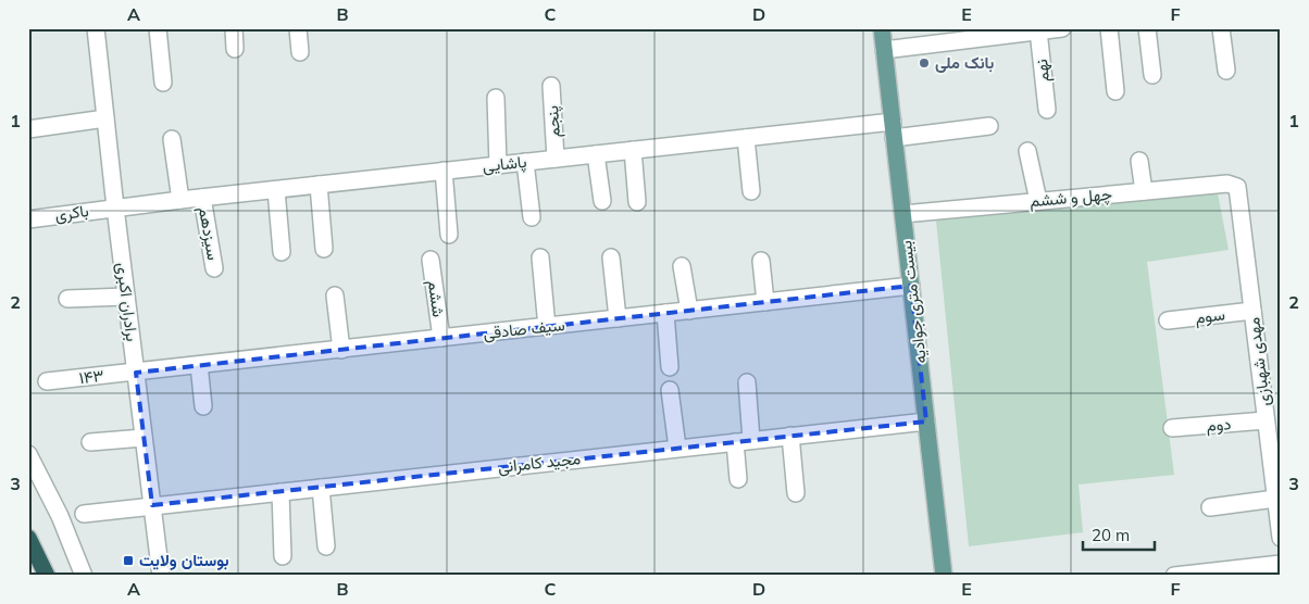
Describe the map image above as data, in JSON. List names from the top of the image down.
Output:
{
  "streets": {
    "main road": ["بیست متری جوادیه"],
    "street": [
      "نهم",
      "پنجم",
      "پاشایی",
      "چهل و ششم",
      "باکری",
      "سیزدهم",
      "ششم",
      "برادران اکبری",
      "سوم",
      "سیف صادقی",
      "مهدی شهبازی",
      "۱۴۳",
      "دوم",
      "مجید کامرانی"
    ]
  },
  "crossings": [
    ["پنجم", "پاشایی"],
    ["پاشایی", "باکری"],
    ["پاشایی", "سیزدهم"],
    ["پاشایی", "برادران اکبری"],
    ["پاشایی", "بیست متری جوادیه"],
    ["چهل و ششم", "بیست متری جوادیه"],
    ["چهل و ششم", "مهدی شهبازی"],
    ["باکری", "برادران اکبری"],
    ["ششم", "سیف صادقی"],
    ["برادران اکبری", "سیف صادقی"],
    ["برادران اکبری", "۱۴۳"],
    ["برادران اکبری", "مجید کامرانی"],
    ["بیست متری جوادیه", "سیف صادقی"],
    ["بیست متری جوادیه", "مجید کامرانی"],
    ["سوم", "مهدی شهبازی"],
    ["سیف صادقی", "۱۴۳"],
    ["مهدی شهبازی", "دوم"]
  ],
  "places": {
    "other": ["بانک ملی"],
    "transit": ["بوستان ولایت"]
  },
  "scale_bar": "20 m",
  "grid": {
    "columns": [
      "A",
      "B",
      "C",
      "D",
      "E",
      "F"
    ],
    "rows": ["1", "2", "3"]
  }
}
